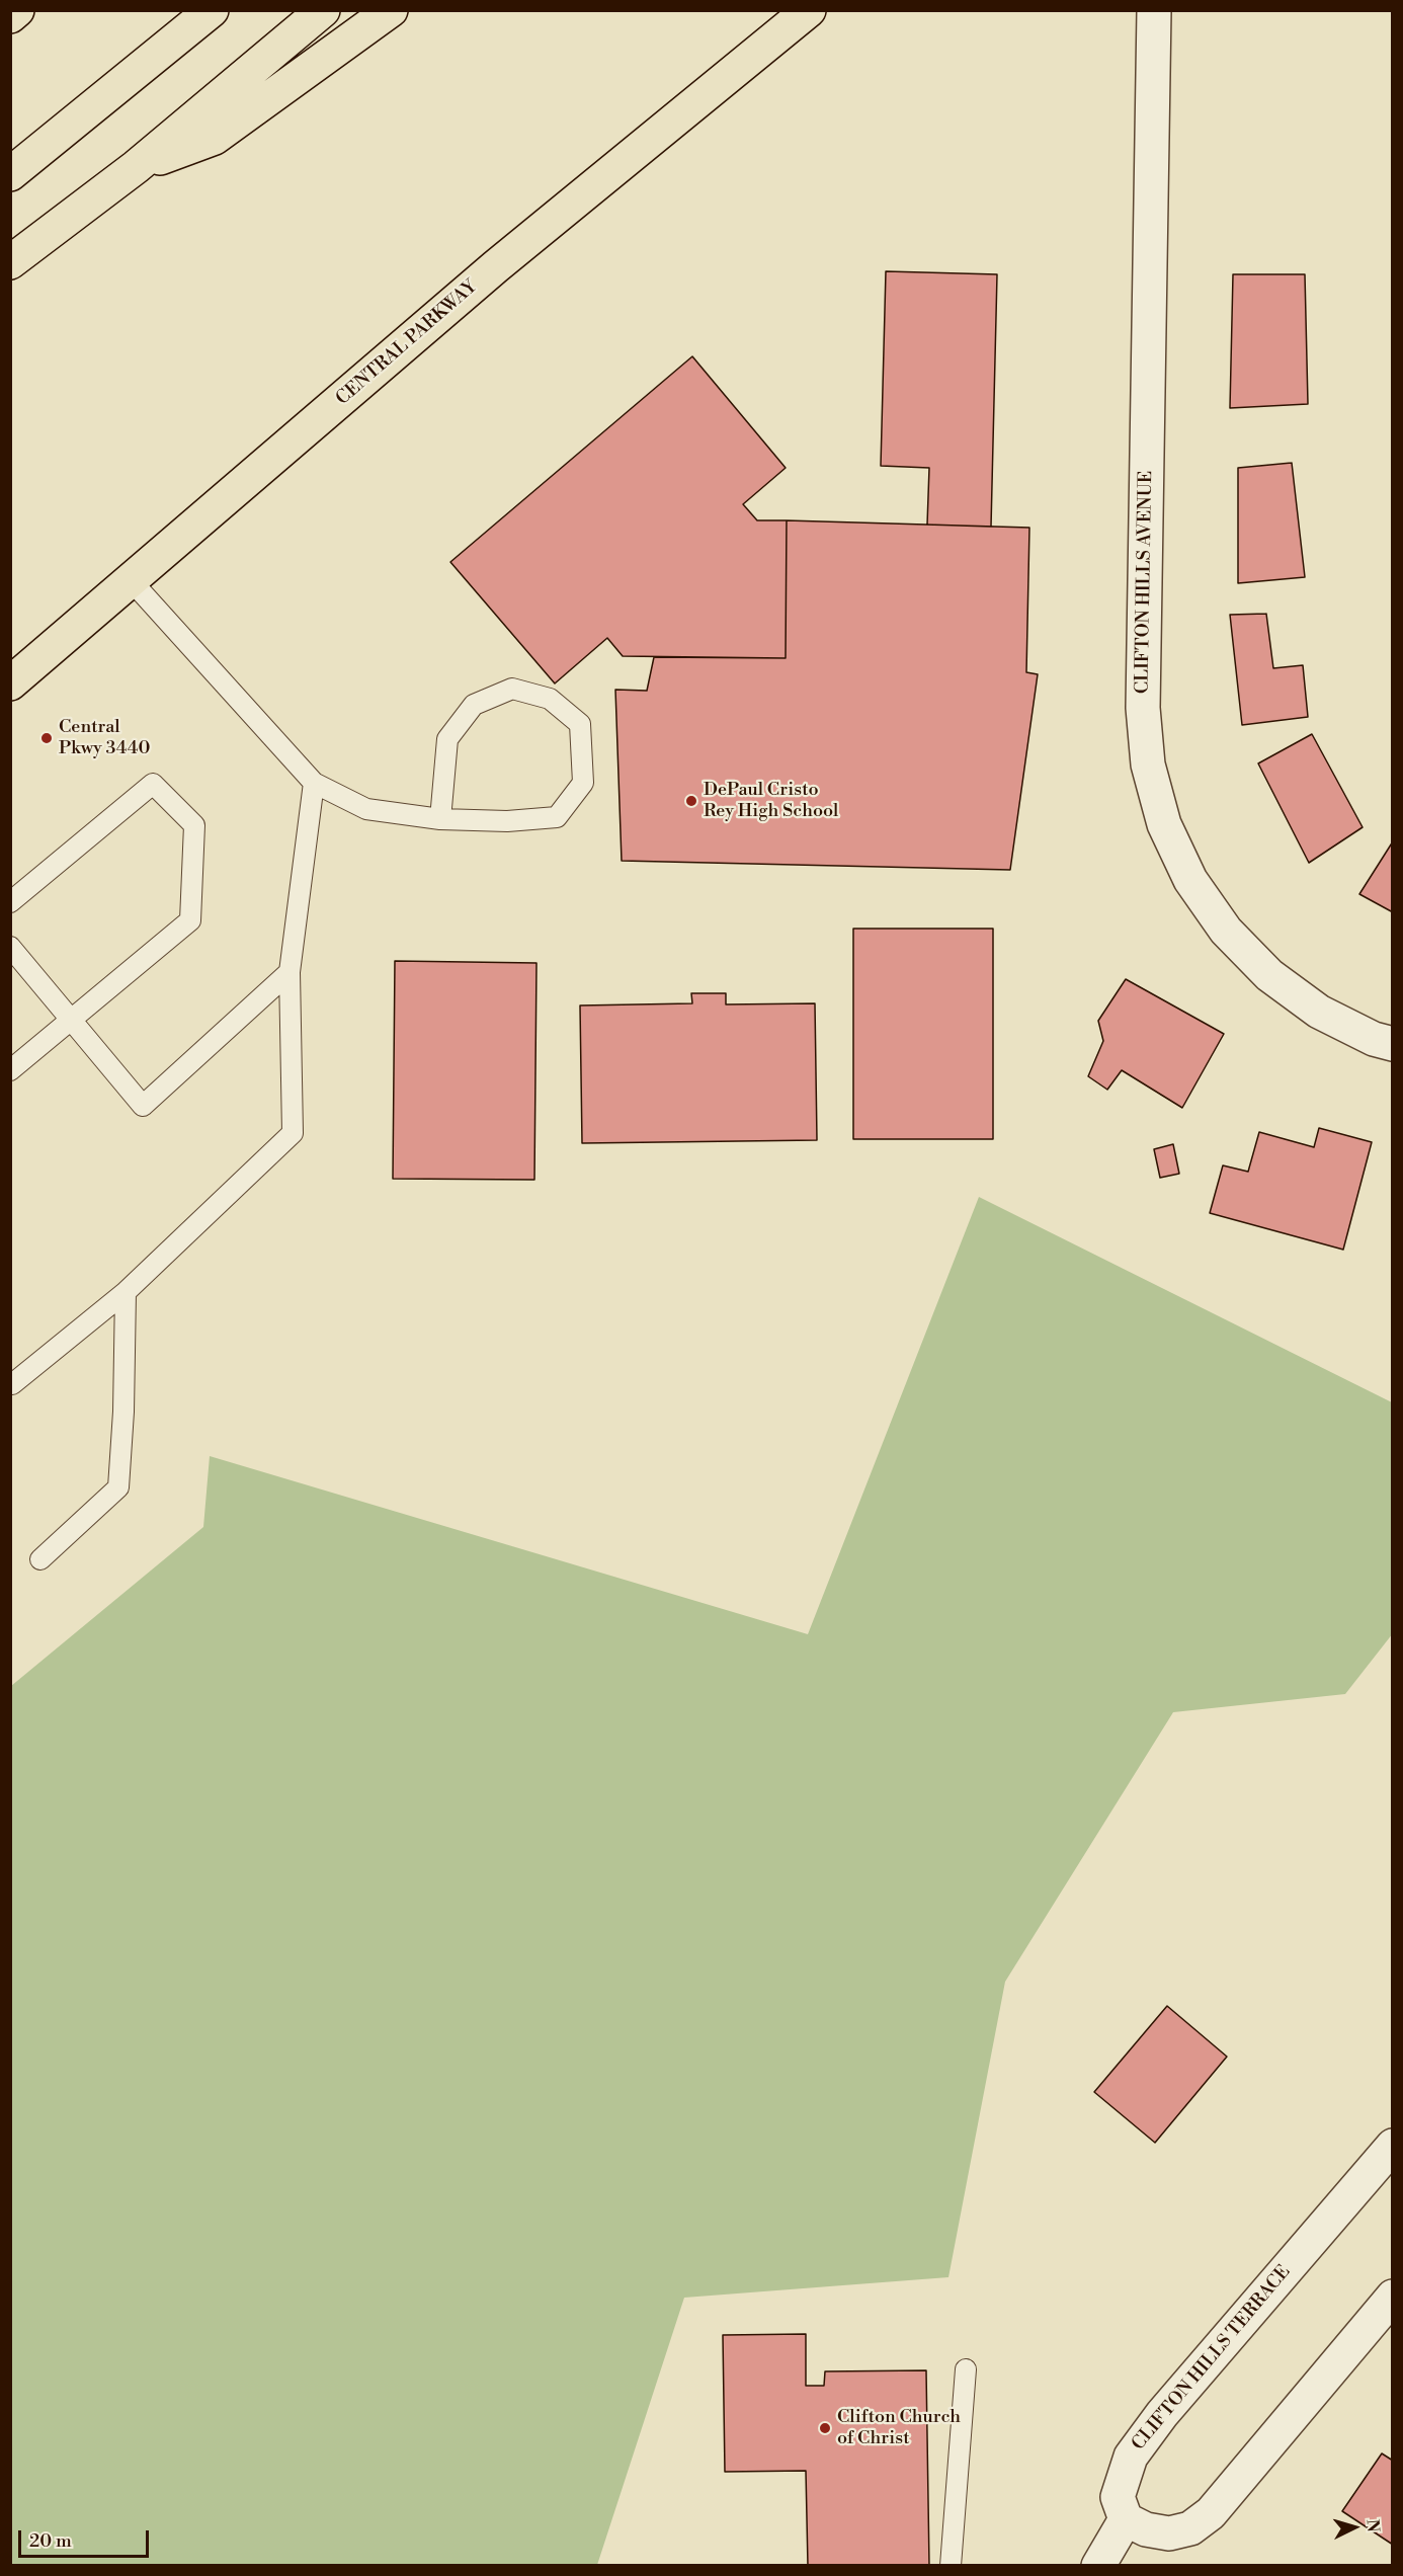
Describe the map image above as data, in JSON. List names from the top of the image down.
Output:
{
  "streets": {
    "main road": ["CENTRAL PARKWAY"],
    "street": ["CLIFTON HILLS AVENUE", "CLIFTON HILLS TERRACE"]
  },
  "places": ["Central Pkwy 3440", "DePaul Cristo Rey High School", "Clifton Church of Christ"],
  "scale_bar": "20 m",
  "north": "right"
}
